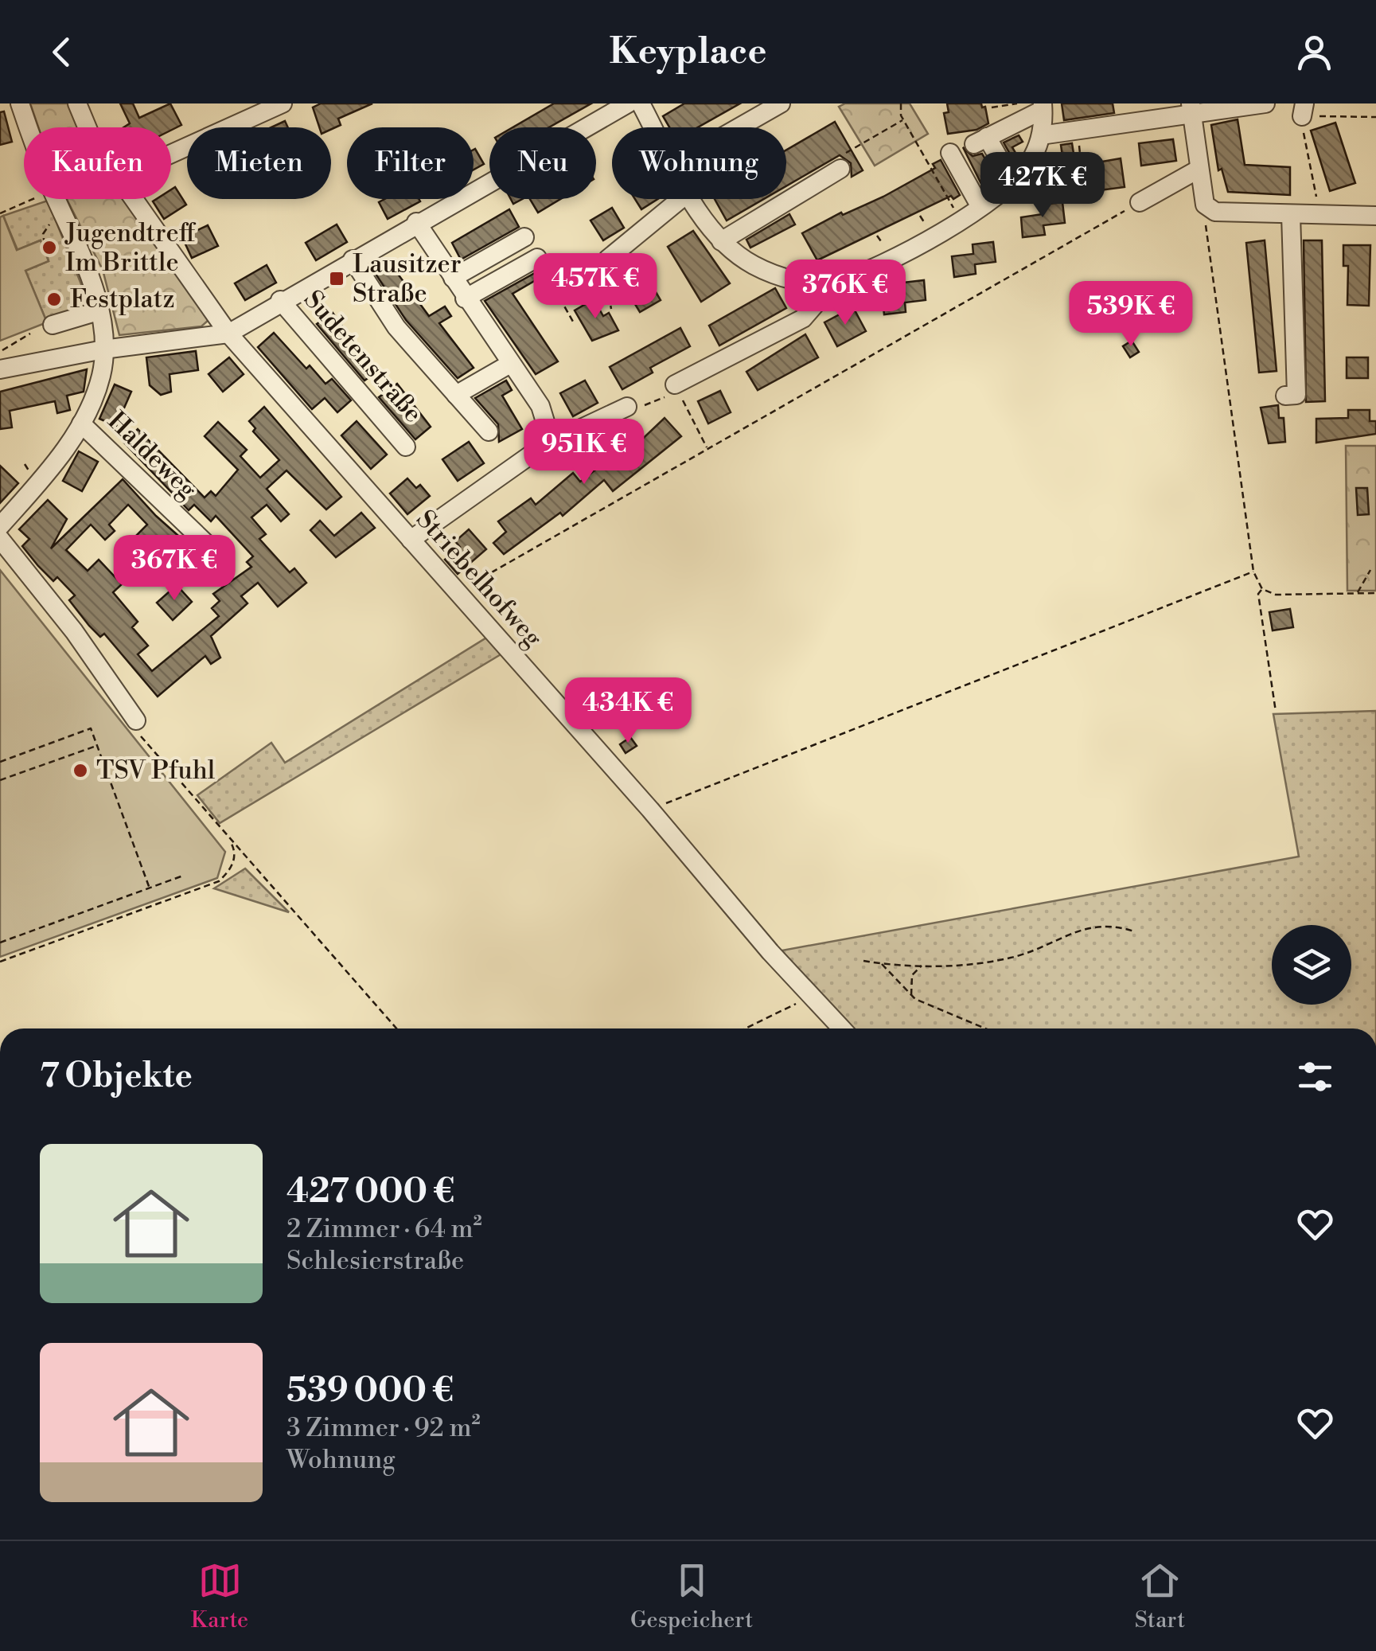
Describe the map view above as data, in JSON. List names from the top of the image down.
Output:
{
  "streets": {
    "street": ["Sudetenstraße", "Haldeweg", "Striebelhofweg"]
  },
  "crossings": [
    ["Sudetenstraße", "Striebelhofweg"]
  ],
  "places": {
    "other": ["Jugendtreff Im Brittle", "Festplatz", "TSV Pfuhl"],
    "transit": ["Lausitzer Straße"]
  },
  "page": {
    "header": "Keyplace",
    "chip": [
      "Kaufen",
      "Mieten",
      "Filter",
      "Neu",
      "Wohnung"
    ],
    "price": [
      "427K €",
      "457K €",
      "376K €",
      "539K €",
      "951K €",
      "367K €",
      "434K €"
    ],
    "heading": "7 Objekte",
    "list": [
      {
        "name": "427 000 €",
        "note": "2 Zimmer · 64 m² · Schlesierstraße"
      },
      {
        "name": "539 000 €",
        "note": "3 Zimmer · 92 m² · Wohnung"
      }
    ],
    "tabs": ["Karte", "Gespeichert", "Start"]
  }
}
